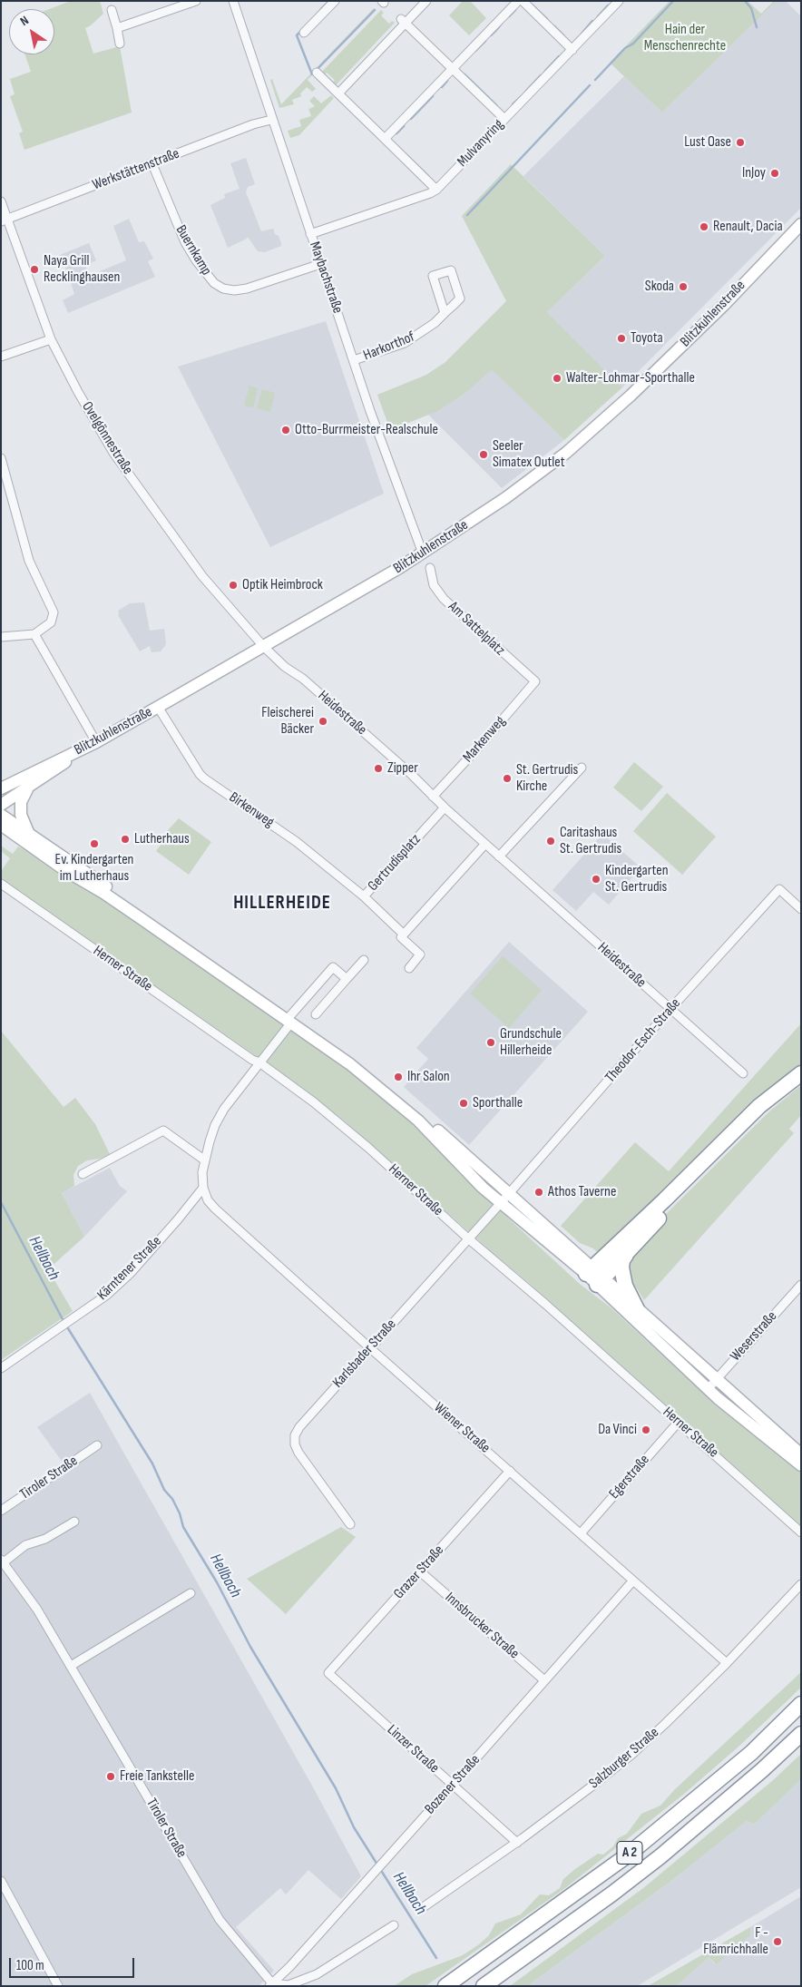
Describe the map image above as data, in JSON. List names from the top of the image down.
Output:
{
  "streets": {
    "highway": ["A 2"],
    "main road": ["Blitzkuhlenstraße"],
    "street": [
      "Mulvanyring",
      "Werkstättenstraße",
      "Buernkamp",
      "Maybachstraße",
      "Harkorthof",
      "Ovelgönnestraße",
      "Am Sattelplatz",
      "Heidestraße",
      "Markenweg",
      "Birkenweg",
      "Gertrudisplatz",
      "Herner Straße",
      "Theodor-Esch-Straße",
      "Kärntener Straße",
      "Weserstraße",
      "Karlsbader Straße",
      "Wiener Straße",
      "Egerstraße",
      "Tiroler Straße",
      "Grazer Straße",
      "Innsbrucker Straße",
      "Linzer Straße",
      "Salzburger Straße",
      "Bozener Straße"
    ]
  },
  "crossings": [
    ["Mulvanyring", "Maybachstraße"],
    ["Werkstättenstraße", "Buernkamp"],
    ["Werkstättenstraße", "Maybachstraße"],
    ["Werkstättenstraße", "Ovelgönnestraße"],
    ["Buernkamp", "Maybachstraße"],
    ["Maybachstraße", "Blitzkuhlenstraße"],
    ["Maybachstraße", "Harkorthof"],
    ["Blitzkuhlenstraße", "Ovelgönnestraße"],
    ["Blitzkuhlenstraße", "Heidestraße"],
    ["Blitzkuhlenstraße", "Birkenweg"],
    ["Ovelgönnestraße", "Heidestraße"],
    ["Am Sattelplatz", "Markenweg"],
    ["Heidestraße", "Markenweg"],
    ["Heidestraße", "Gertrudisplatz"],
    ["Heidestraße", "Theodor-Esch-Straße"],
    ["Birkenweg", "Gertrudisplatz"],
    ["Herner Straße", "Karlsbader Straße"],
    ["Herner Straße", "Egerstraße"],
    ["Theodor-Esch-Straße", "Karlsbader Straße"],
    ["Kärntener Straße", "Wiener Straße"],
    ["Karlsbader Straße", "Wiener Straße"],
    ["Wiener Straße", "Egerstraße"],
    ["Wiener Straße", "Grazer Straße"],
    ["Wiener Straße", "Salzburger Straße"],
    ["Wiener Straße", "Bozener Straße"],
    ["Tiroler Straße", "Bozener Straße"],
    ["Grazer Straße", "Innsbrucker Straße"],
    ["Grazer Straße", "Linzer Straße"],
    ["Innsbrucker Straße", "Bozener Straße"],
    ["Linzer Straße", "Salzburger Straße"],
    ["Linzer Straße", "Bozener Straße"]
  ],
  "districts": ["HILLERHEIDE"],
  "water": ["Hellbach"],
  "parks": ["Hain der Menschenrechte"],
  "places": [
    "Lust Oase",
    "InJoy",
    "Renault, Dacia",
    "Naya Grill Recklinghausen",
    "Skoda",
    "Toyota",
    "Walter-Lohmar-Sporthalle",
    "Otto-Burrmeister-Realschule",
    "Seeler Simatex Outlet",
    "Optik Heimbrock",
    "Fleischerei Bäcker",
    "Zipper",
    "St. Gertrudis Kirche",
    "Lutherhaus",
    "Caritashaus St. Gertrudis",
    "Ev. Kindergarten im Lutherhaus",
    "Kindergarten St. Gertrudis",
    "Grundschule Hillerheide",
    "Ihr Salon",
    "Sporthalle",
    "Athos Taverne",
    "Da Vinci",
    "Freie Tankstelle",
    "F - Flämrichhalle"
  ],
  "scale_bar": "100 m",
  "north": "top left"
}
